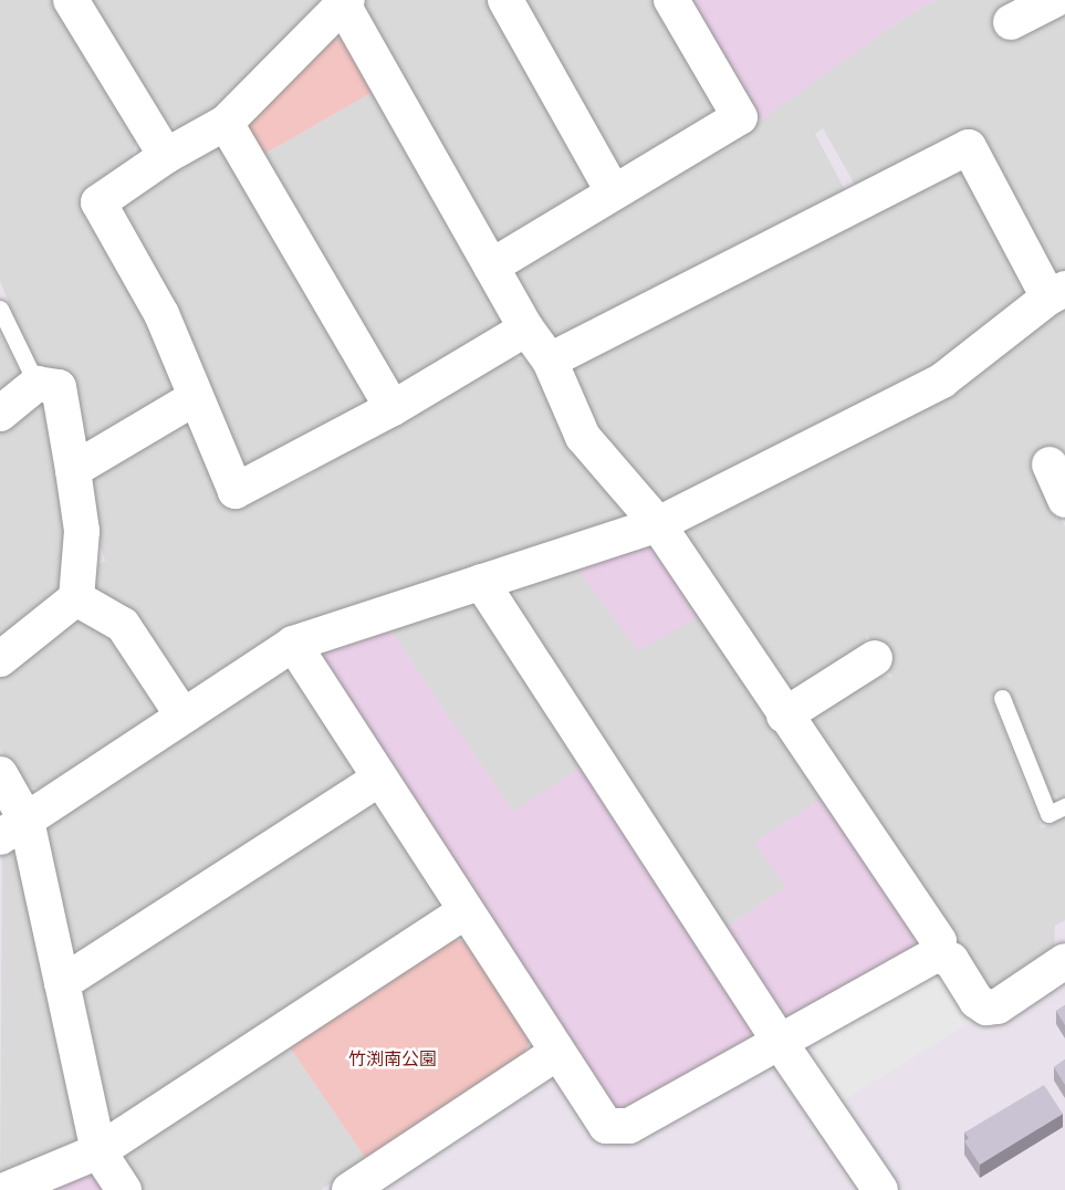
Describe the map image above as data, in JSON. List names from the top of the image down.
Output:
{
  "parks": ["竹渕南公園"]
}
